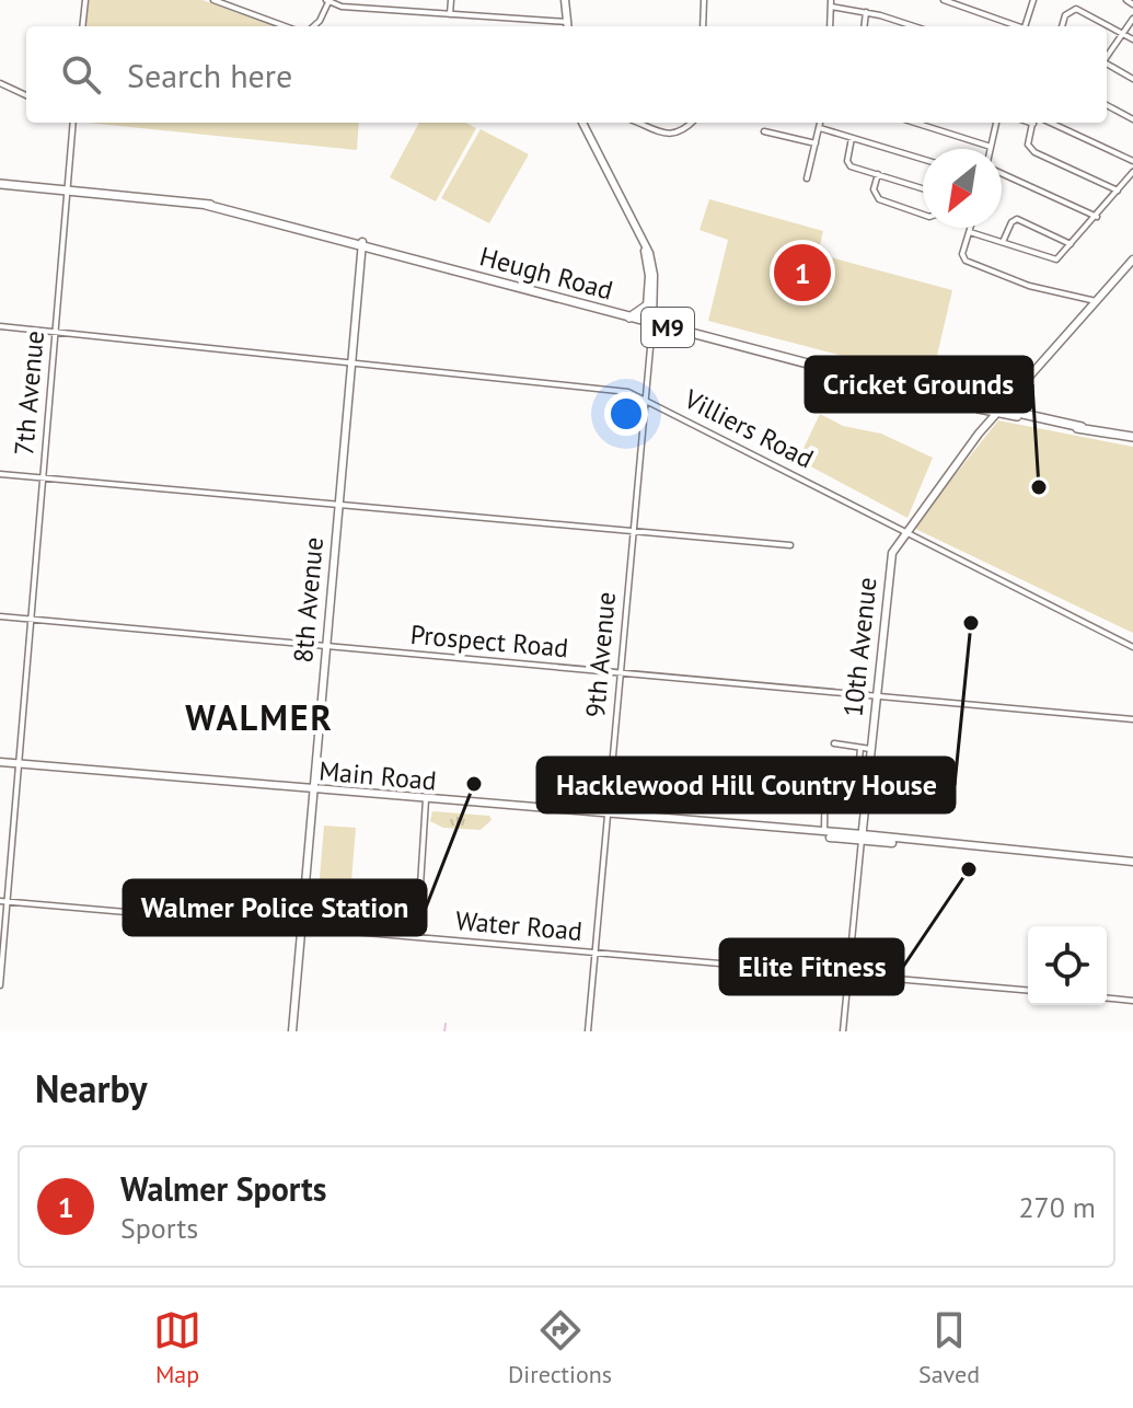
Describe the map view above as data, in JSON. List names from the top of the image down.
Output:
{
  "streets": {
    "main road": [
      "Heugh Road",
      "M9",
      "8th Avenue",
      "10th Avenue",
      "9th Avenue",
      "Main Road"
    ],
    "street": [
      "7th Avenue",
      "Villiers Road",
      "Prospect Road",
      "Water Road"
    ]
  },
  "crossings": [
    ["Heugh Road", "M9"],
    ["Heugh Road", "7th Avenue"],
    ["Heugh Road", "8th Avenue"],
    ["Heugh Road", "10th Avenue"],
    ["Heugh Road", "9th Avenue"],
    ["M9", "10th Avenue"],
    ["7th Avenue", "Villiers Road"],
    ["7th Avenue", "Prospect Road"],
    ["7th Avenue", "Main Road"],
    ["7th Avenue", "Water Road"],
    ["Villiers Road", "8th Avenue"],
    ["Villiers Road", "10th Avenue"],
    ["Villiers Road", "9th Avenue"],
    ["8th Avenue", "Prospect Road"],
    ["8th Avenue", "Main Road"],
    ["8th Avenue", "Water Road"],
    ["Prospect Road", "10th Avenue"],
    ["Prospect Road", "9th Avenue"],
    ["10th Avenue", "Main Road"],
    ["10th Avenue", "Water Road"],
    ["9th Avenue", "Main Road"],
    ["9th Avenue", "Water Road"]
  ],
  "districts": ["WALMER"],
  "places": [
    "Cricket Grounds",
    "Hacklewood Hill Country House",
    "Walmer Police Station",
    "Elite Fitness"
  ],
  "north": "bottom left",
  "page": {
    "search": "Search here",
    "pins": "1",
    "heading": "Nearby",
    "list": [
      {
        "mark": "1",
        "name": "Walmer Sports",
        "note": "Sports",
        "value": "270 m"
      }
    ],
    "nav": ["Map", "Directions", "Saved"]
  }
}
